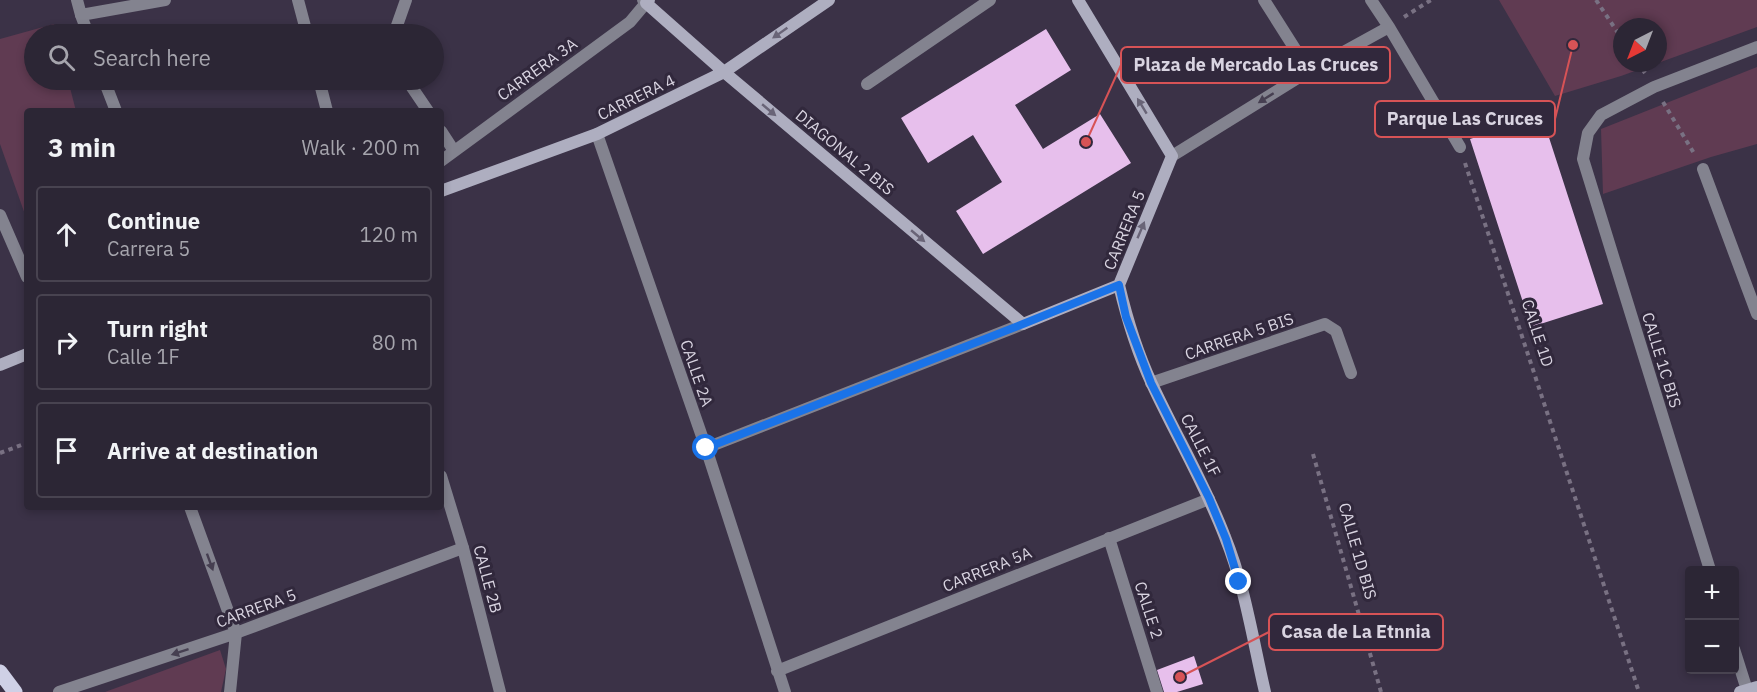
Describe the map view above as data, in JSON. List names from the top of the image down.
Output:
{
  "streets": {
    "street": [
      "CARRERA 3A",
      "CARRERA 4",
      "DIAGONAL 2 BIS",
      "CARRERA 5",
      "CARRERA 5 BIS",
      "CALLE 1C BIS",
      "CALLE 2A",
      "CALLE 1F",
      "CARRERA 5A",
      "CALLE 2B",
      "CALLE 2"
    ],
    "path": ["CALLE 1D", "CALLE 1D BIS"]
  },
  "crossings": [
    ["CARRERA 3A", "DIAGONAL 2 BIS"],
    ["CARRERA 4", "DIAGONAL 2 BIS"],
    ["CARRERA 4", "CALLE 2A"],
    ["DIAGONAL 2 BIS", "CARRERA 5"],
    ["CARRERA 5", "CALLE 2A"],
    ["CARRERA 5", "CALLE 1F"],
    ["CARRERA 5", "CALLE 2B"],
    ["CARRERA 5 BIS", "CALLE 1F"],
    ["CALLE 2A", "CARRERA 5A"],
    ["CALLE 1F", "CARRERA 5A"],
    ["CARRERA 5A", "CALLE 2"]
  ],
  "one_way": ["DIAGONAL 2 BIS"],
  "places": ["Parque Las Cruces", "Plaza de Mercado Las Cruces", "Casa de La Etnnia"],
  "north": "bottom left",
  "page": {
    "search": "Search here",
    "heading": ["3 min", "Walk · 200 m"],
    "list": [
      ["Continue", "Carrera 5", "120 m"],
      ["Turn right", "Calle 1F", "80 m"],
      "Arrive at destination"
    ],
    "map_buttons": ["+", "−"]
  }
}
